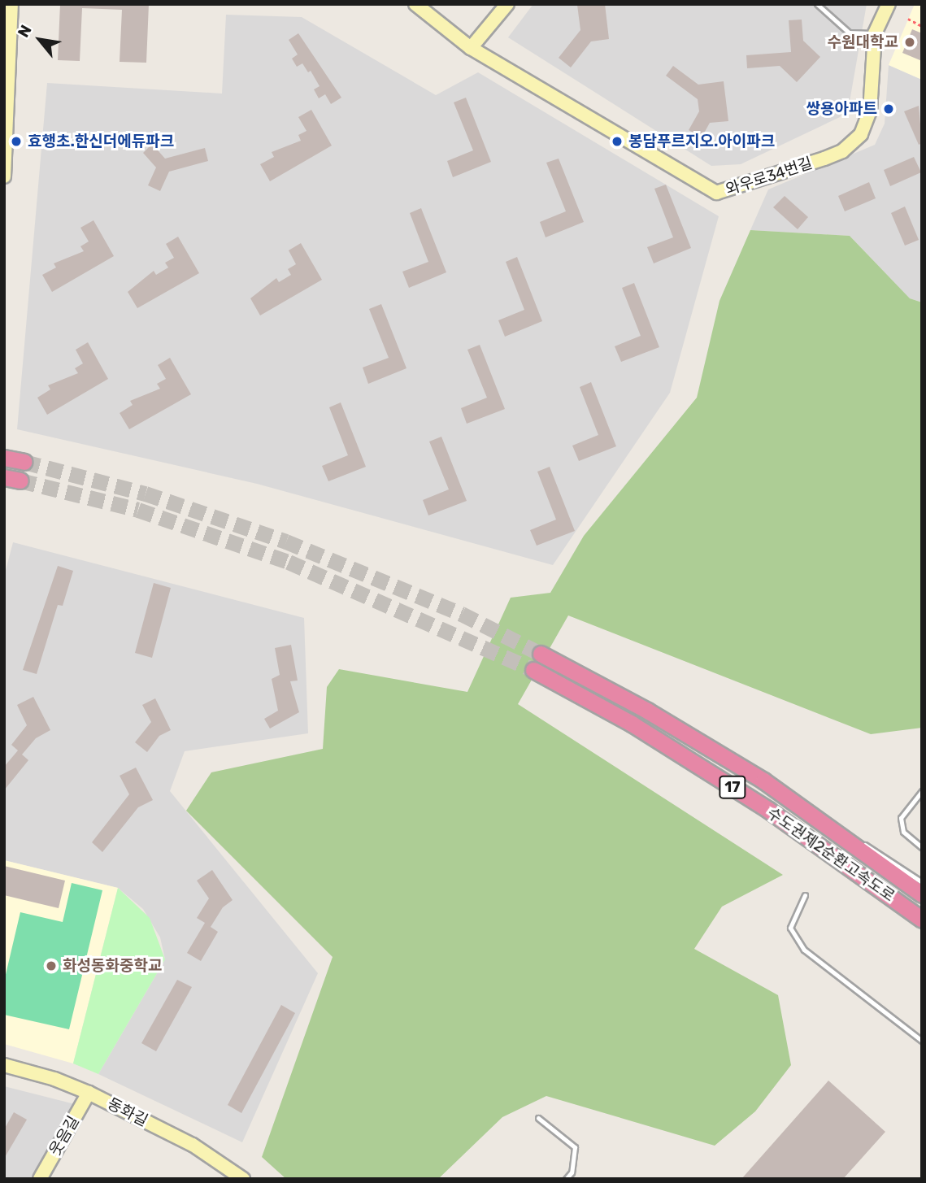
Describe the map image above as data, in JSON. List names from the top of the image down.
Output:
{
  "streets": {
    "highway": ["17", "수도권제2순환고속도로"],
    "street": ["와우로34번길", "동화길", "웃음길"]
  },
  "crossings": [
    ["동화길", "웃음길"]
  ],
  "places": [
    "수원대학교",
    "쌍용아파트",
    "효행초.한신더에듀파크",
    "봉담푸르지오.아이파크",
    "화성동화중학교"
  ],
  "north": "top left"
}
